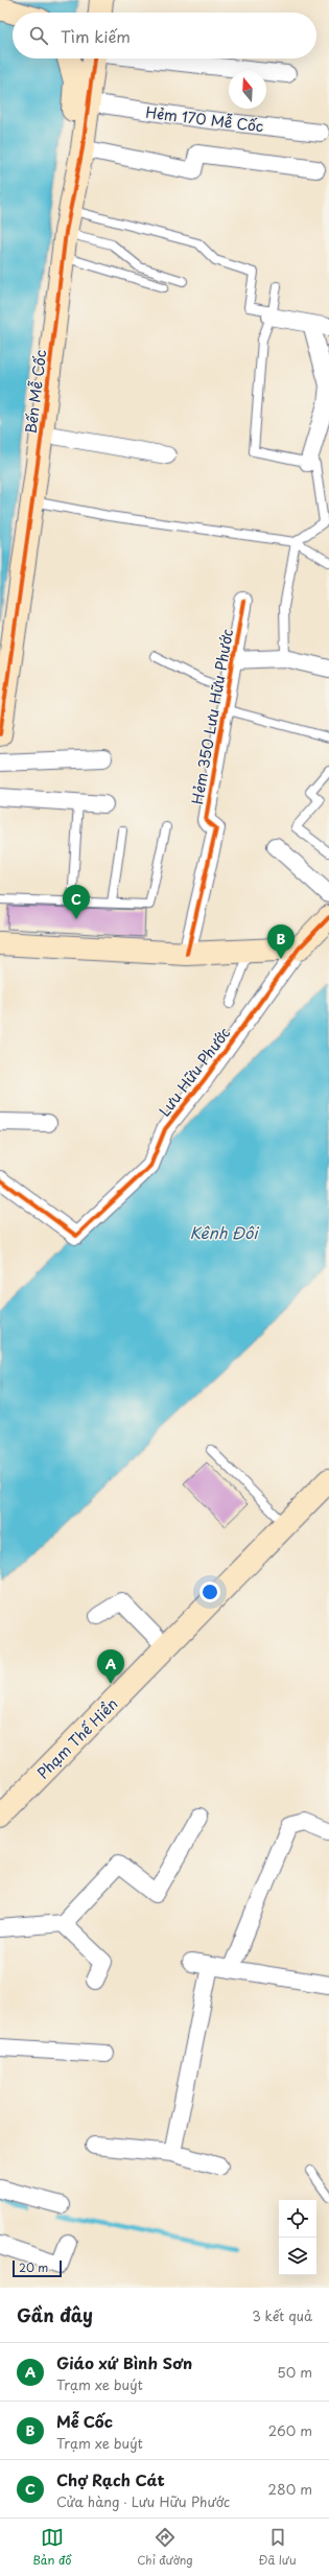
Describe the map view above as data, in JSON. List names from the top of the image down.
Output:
{
  "streets": {
    "street": [
      "Hẻm 170 Mễ Cốc",
      "Bến Mễ Cốc",
      "Hẻm 350 Lưu Hữu Phước",
      "Lưu Hữu Phước",
      "Phạm Thế Hiển"
    ]
  },
  "water": ["Kênh Đôi"],
  "scale_bar": "20 m",
  "north": "top",
  "page": {
    "search": "Tìm kiếm",
    "pins": ["C", "B", "A"],
    "scale": "20 m",
    "heading": ["Gần đây", "3 kết quả"],
    "list": [
      {
        "mark": "A",
        "name": "Giáo xứ Bình Sơn",
        "note": "Trạm xe buýt",
        "value": "50 m"
      },
      {
        "mark": "B",
        "name": "Mễ Cốc",
        "note": "Trạm xe buýt",
        "value": "260 m"
      },
      {
        "mark": "C",
        "name": "Chợ Rạch Cát",
        "note": "Cửa hàng · Lưu Hữu Phước",
        "value": "280 m"
      }
    ],
    "nav": ["Bản đồ", "Chỉ đường", "Đã lưu"]
  }
}
